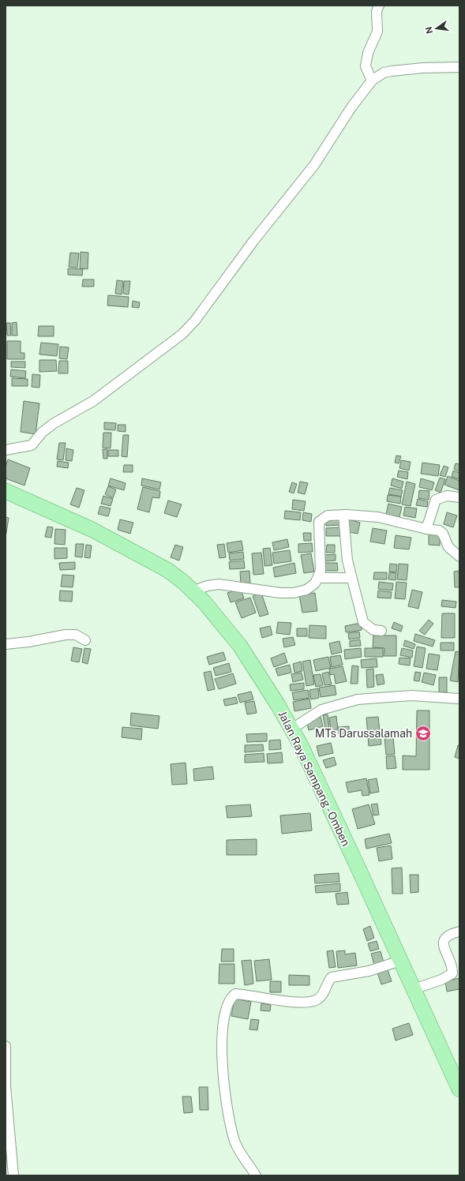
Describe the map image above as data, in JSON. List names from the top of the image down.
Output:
{
  "streets": {
    "main road": ["Jalan Raya Sampang - Omben"]
  },
  "places": {
    "school or university": ["MTs Darussalamah"]
  },
  "north": "left"
}
